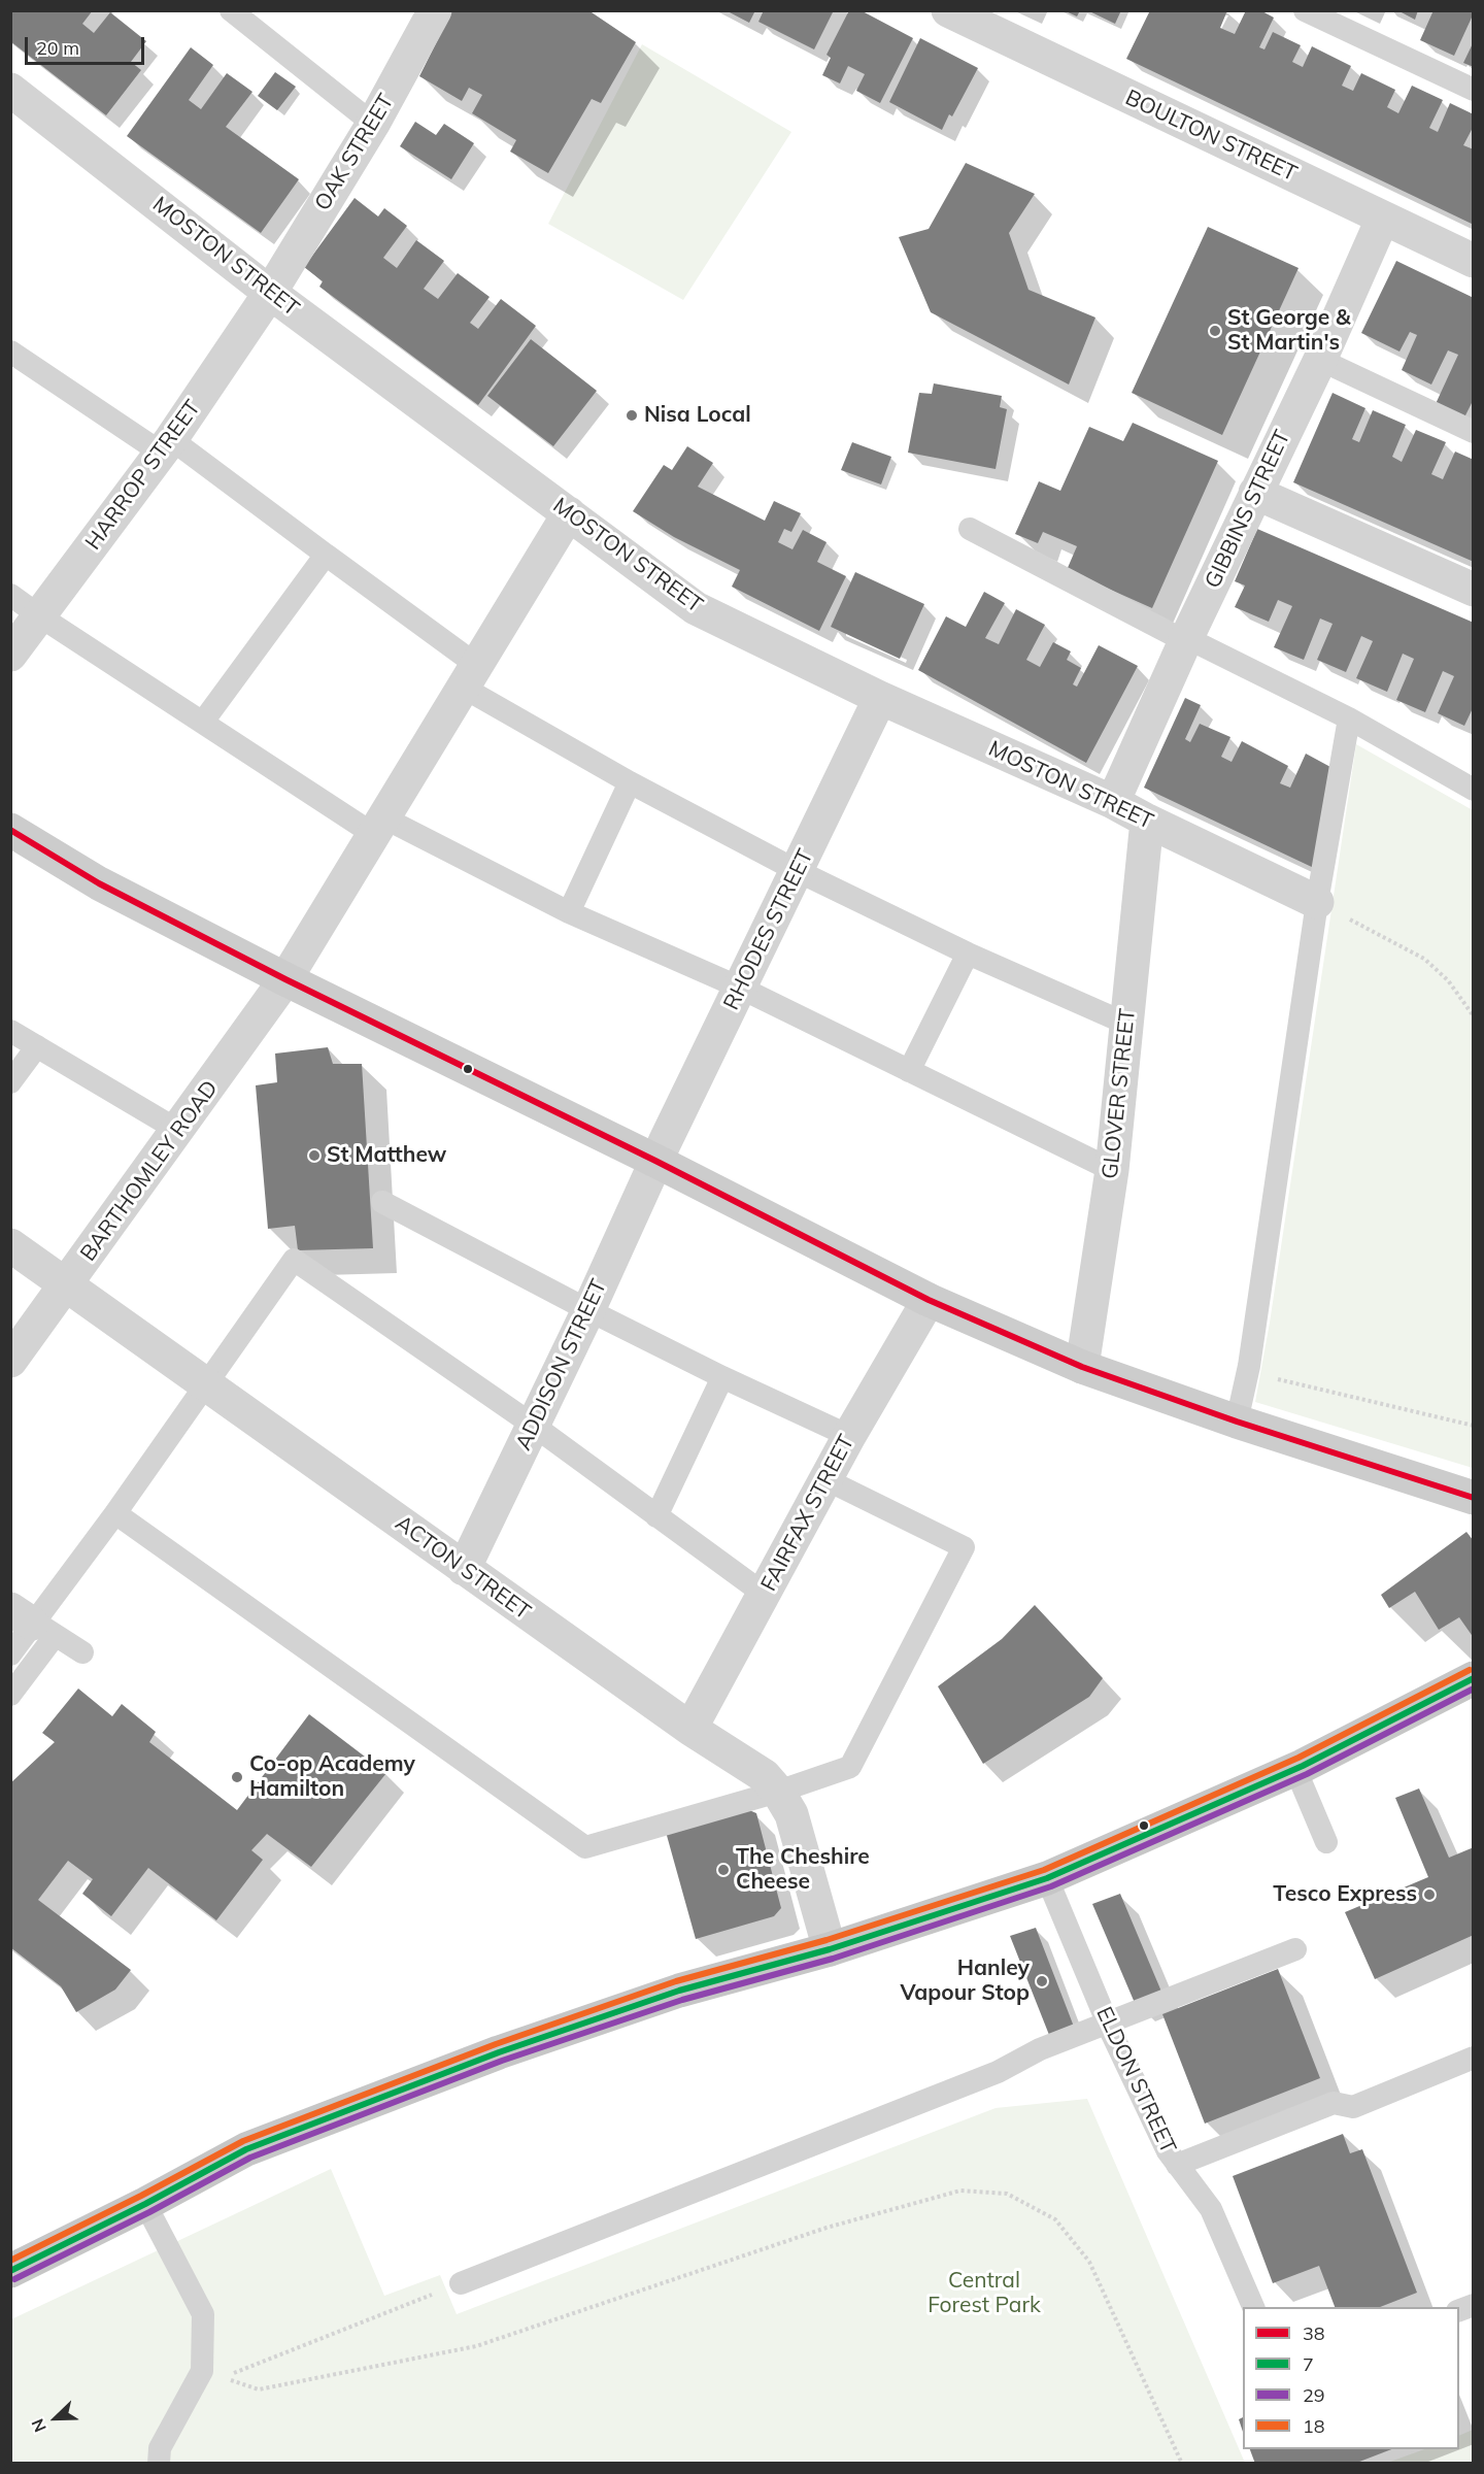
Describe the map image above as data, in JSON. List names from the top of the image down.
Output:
{
  "streets": {
    "street": [
      "BOULTON STREET",
      "OAK STREET",
      "MOSTON STREET",
      "HARROP STREET",
      "GIBBINS STREET",
      "RHODES STREET",
      "GLOVER STREET",
      "BARTHOMLEY ROAD",
      "ADDISON STREET",
      "FAIRFAX STREET",
      "ACTON STREET"
    ],
    "lane": ["ELDON STREET"]
  },
  "crossings": [
    ["BOULTON STREET", "GIBBINS STREET"],
    ["OAK STREET", "MOSTON STREET"],
    ["OAK STREET", "HARROP STREET"],
    ["MOSTON STREET", "HARROP STREET"],
    ["MOSTON STREET", "GIBBINS STREET"],
    ["MOSTON STREET", "RHODES STREET"],
    ["MOSTON STREET", "GLOVER STREET"],
    ["MOSTON STREET", "BARTHOMLEY ROAD"],
    ["RHODES STREET", "ADDISON STREET"],
    ["BARTHOMLEY ROAD", "ACTON STREET"],
    ["ADDISON STREET", "ACTON STREET"],
    ["FAIRFAX STREET", "ACTON STREET"]
  ],
  "parks": ["Central Forest Park"],
  "places": [
    "St George & St Martin's",
    "Nisa Local",
    "St Matthew",
    "Co-op Academy Hamilton",
    "The Cheshire Cheese",
    "Tesco Express",
    "Hanley Vapour Stop"
  ],
  "lines": [
    "transit line 38",
    "transit line 18",
    "transit line 7",
    "transit line 29"
  ],
  "legend": [
    "38",
    "7",
    "29",
    "18"
  ],
  "scale_bar": "20 m",
  "north": "bottom left"
}
